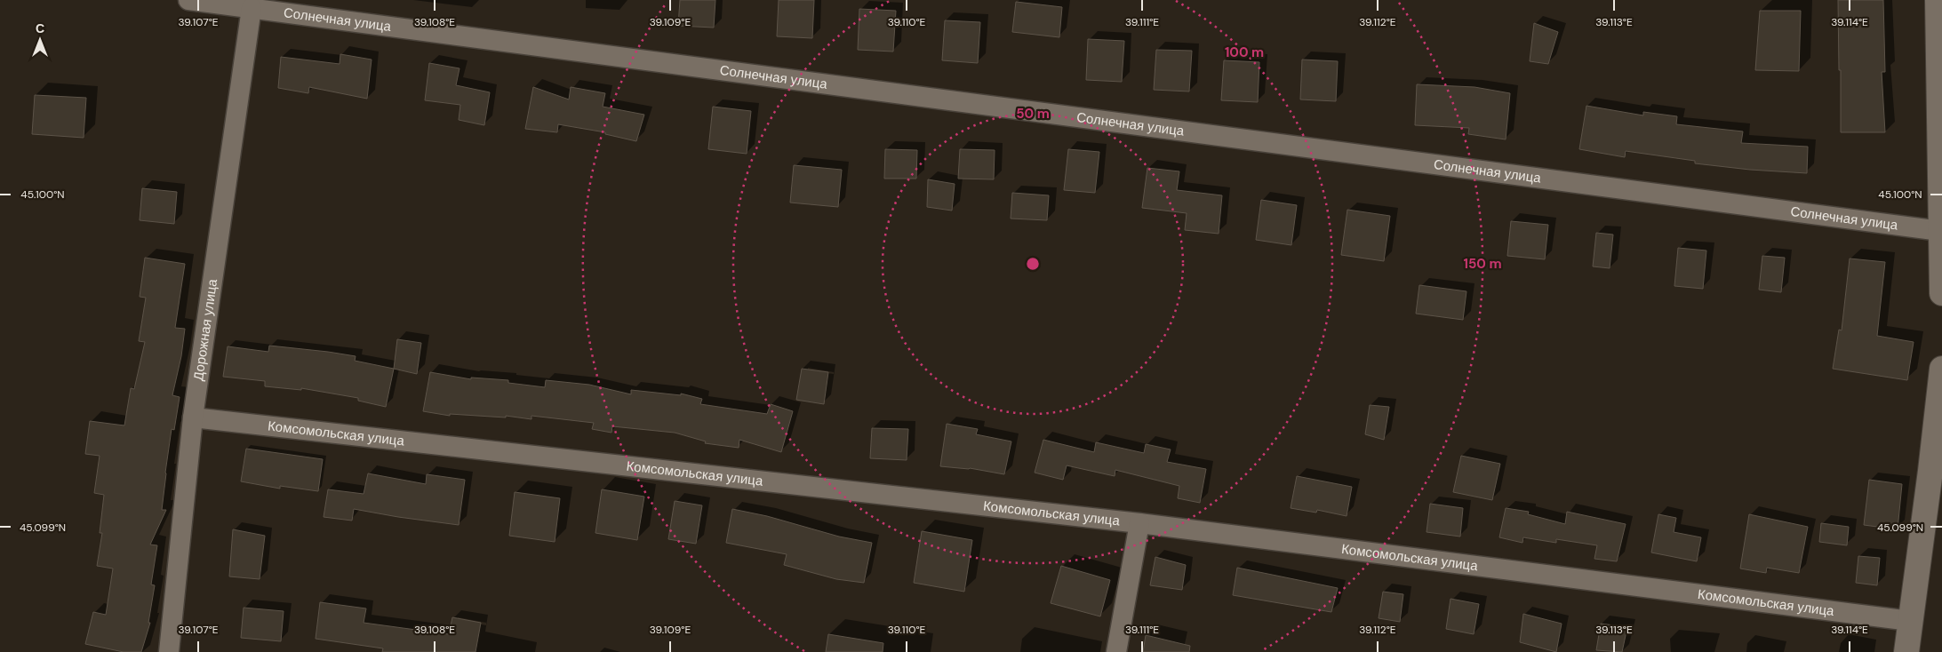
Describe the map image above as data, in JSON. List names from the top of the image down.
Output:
{
  "streets": {
    "street": ["Солнечная улица", "Дорожная улица", "Комсомольская улица"]
  },
  "crossings": [
    ["Солнечная улица", "Дорожная улица"],
    ["Дорожная улица", "Комсомольская улица"]
  ],
  "north": "top",
  "coordinates": [
    "39.107°E",
    "39.108°E",
    "39.109°E",
    "39.110°E",
    "39.111°E",
    "39.112°E",
    "39.113°E",
    "39.114°E",
    "45.100°N",
    "45.099°N"
  ],
  "rings": ["100 m", "50 m", "150 m"]
}
